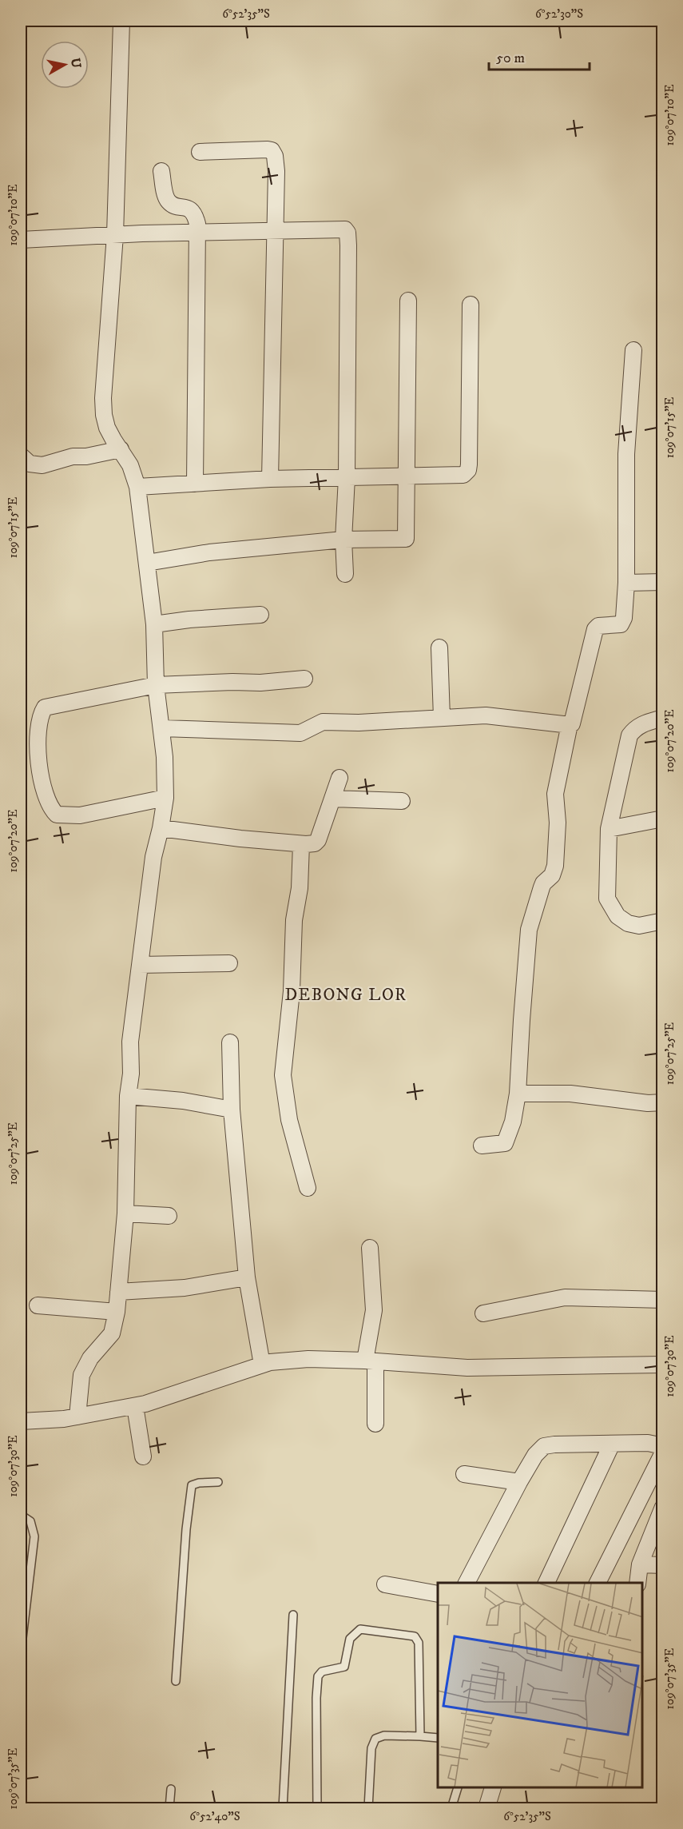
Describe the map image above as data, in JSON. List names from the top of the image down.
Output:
{
  "districts": ["DEBONG LOR"],
  "scale_bar": "50 m",
  "north": "right",
  "coordinates": [
    "6°52'35\"S",
    "6°52'30\"S",
    "109°07'10\"E",
    "109°07'15\"E",
    "109°07'20\"E",
    "109°07'25\"E",
    "109°07'30\"E",
    "109°07'35\"E",
    "6°52'40\"S"
  ]
}
